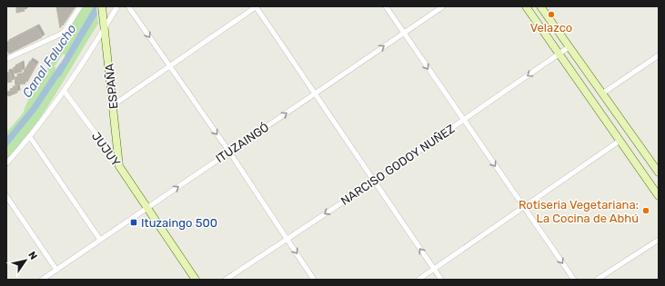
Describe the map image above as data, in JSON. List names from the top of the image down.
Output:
{
  "streets": {
    "main road": ["ESPAÑA", "JUJUY"],
    "street": ["ITUZAINGÓ", "NARCISO GODOY NUÑEZ"]
  },
  "crossings": [
    ["ESPAÑA", "JUJUY"],
    ["ITUZAINGÓ", "JUJUY"]
  ],
  "one_way": ["ITUZAINGÓ", "NARCISO GODOY NUÑEZ"],
  "water": ["Canal Falucho"],
  "places": {
    "other": ["Velazco", "Rotiseria Vegetariana: La Cocina de Abhú"],
    "transit": ["Ituzaingo 500"]
  },
  "north": "top right"
}
